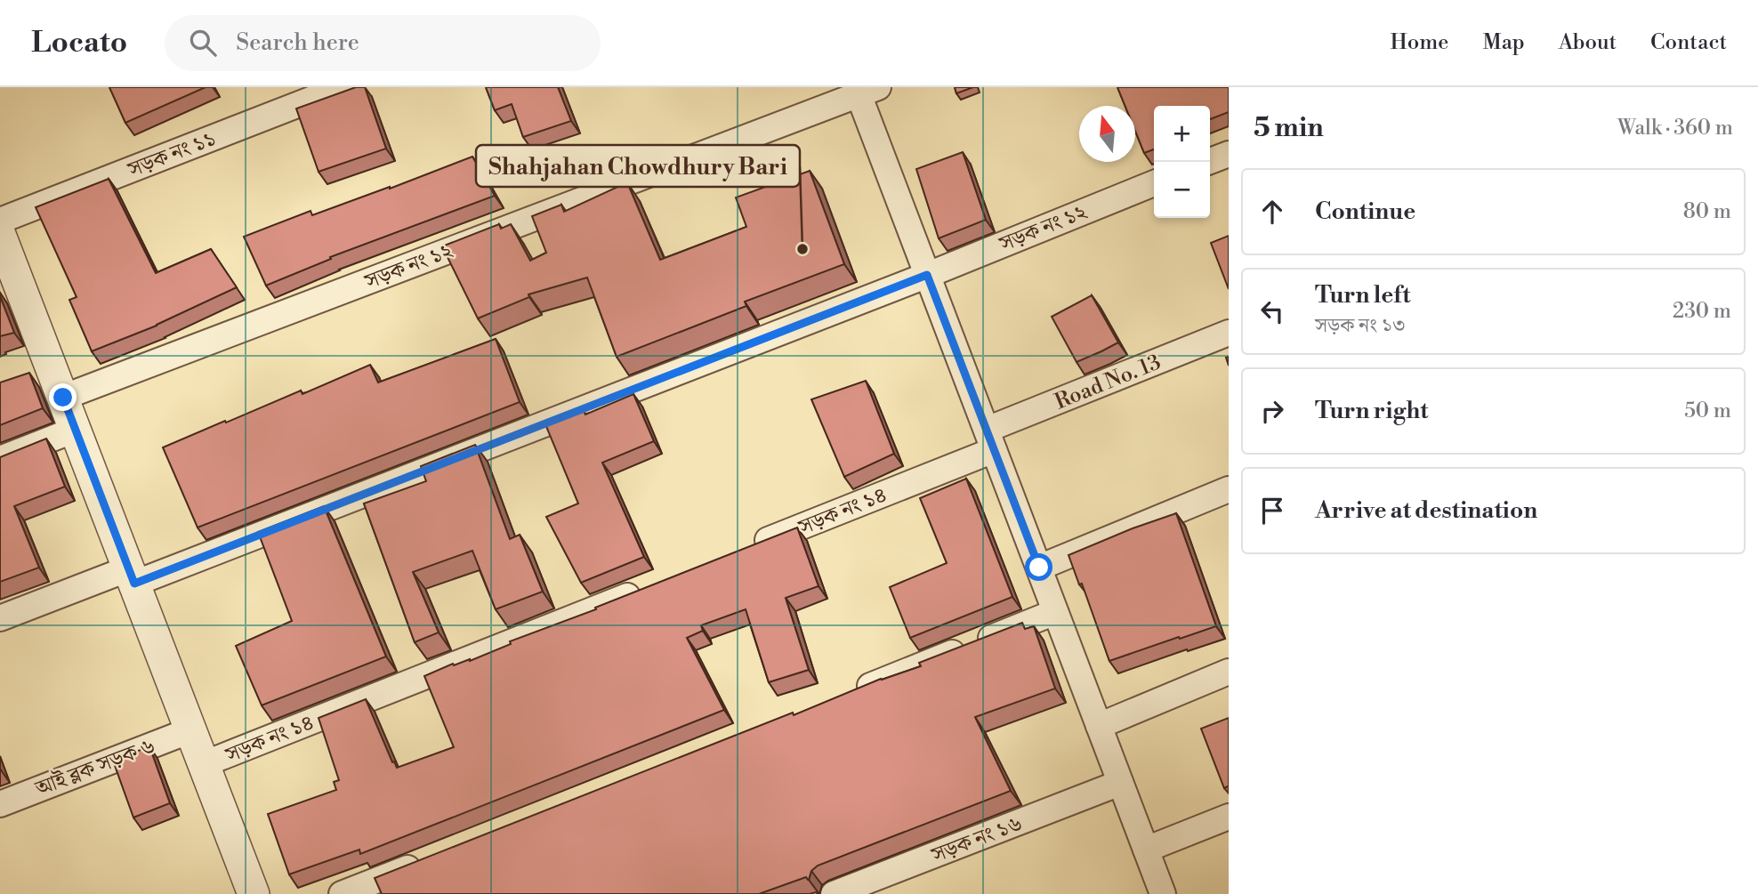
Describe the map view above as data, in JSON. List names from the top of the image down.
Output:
{
  "streets": {
    "street": [
      "সড়ক নং ১১",
      "সড়ক নং ১২",
      "Road No. 13",
      "সড়ক নং ১৪",
      "আই ব্লক সড়ক ৬",
      "সড়ক নং ১৬"
    ]
  },
  "crossings": [
    ["Road No. 13", "সড়ক নং ১৪"]
  ],
  "places": ["Shahjahan Chowdhury Bari"],
  "north": "top",
  "page": {
    "header": "Locato",
    "search": "Search here",
    "nav": [
      "Home",
      "Map",
      "About",
      "Contact"
    ],
    "heading": ["5 min", "Walk · 360 m"],
    "map_buttons": ["+", "−"],
    "list": [
      ["Continue", "80 m"],
      ["Turn left", "সড়ক নং ১৩", "230 m"],
      ["Turn right", "50 m"],
      "Arrive at destination"
    ]
  }
}
